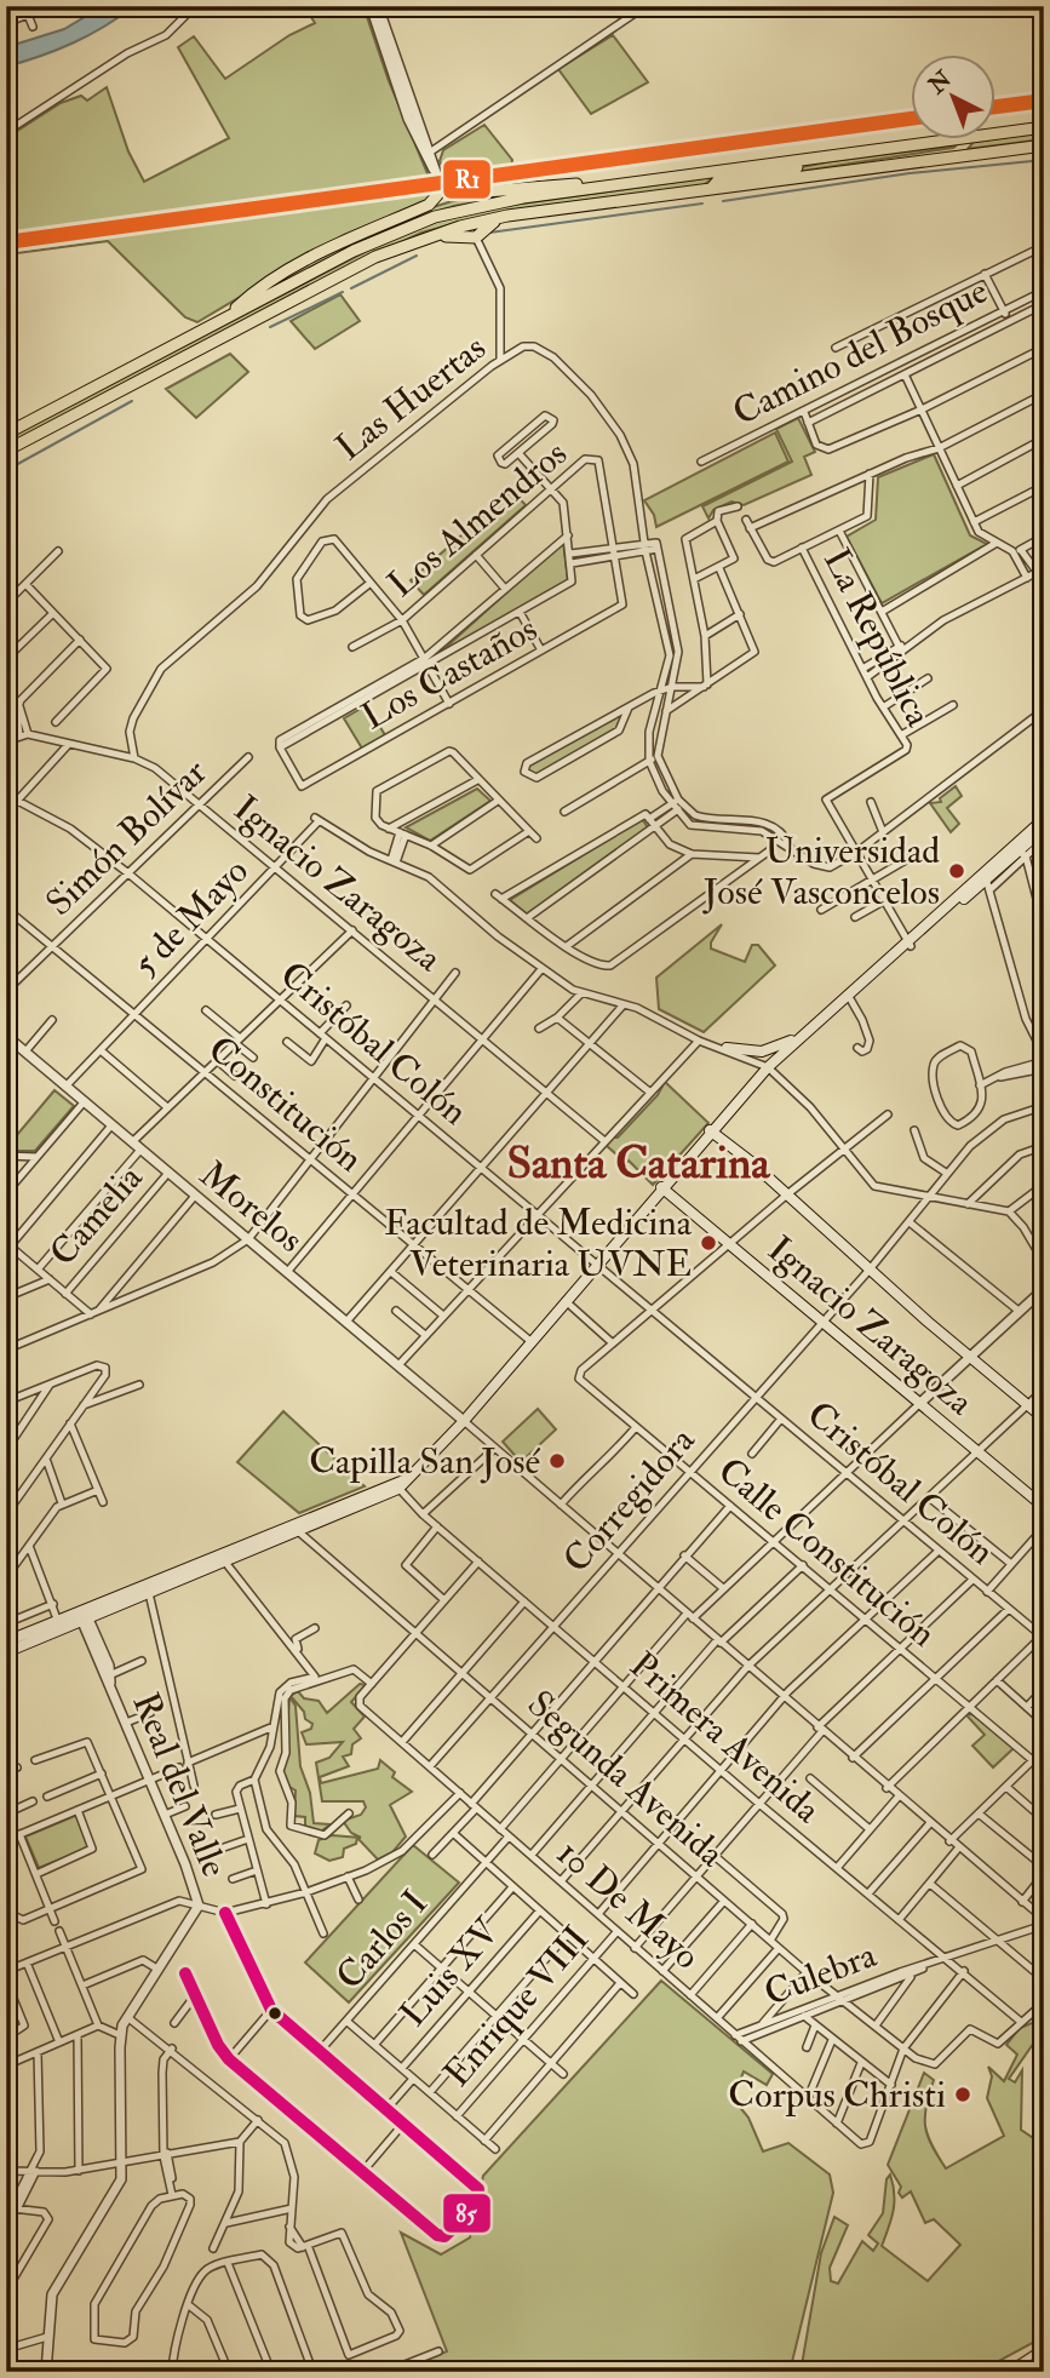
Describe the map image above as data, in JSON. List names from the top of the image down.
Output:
{
  "streets": {
    "main road": ["Ignacio Zaragoza"],
    "street": [
      "Camino del Bosque",
      "Las Huertas",
      "Los Almendros",
      "La República",
      "Los Castaños",
      "Simón Bolívar",
      "5 de Mayo",
      "Cristóbal Colón",
      "Constitución",
      "Morelos",
      "Camelia",
      "Corregidora",
      "Calle Constitución",
      "Primera Avenida",
      "Segunda Avenida",
      "Real del Valle",
      "10 De Mayo",
      "Carlos I",
      "Luis XV",
      "Culebra",
      "Enrique VIII"
    ]
  },
  "crossings": [
    ["Las Huertas", "Ignacio Zaragoza"],
    ["Los Almendros", "Los Castaños"],
    ["Simón Bolívar", "Ignacio Zaragoza"],
    ["Simón Bolívar", "Cristóbal Colón"],
    ["Simón Bolívar", "Constitución"],
    ["Ignacio Zaragoza", "5 de Mayo"],
    ["Ignacio Zaragoza", "Corregidora"],
    ["5 de Mayo", "Cristóbal Colón"],
    ["5 de Mayo", "Constitución"],
    ["5 de Mayo", "Morelos"],
    ["Cristóbal Colón", "Constitución"],
    ["Cristóbal Colón", "Corregidora"],
    ["Cristóbal Colón", "Calle Constitución"],
    ["Morelos", "Camelia"],
    ["Corregidora", "Calle Constitución"],
    ["Corregidora", "Primera Avenida"],
    ["Corregidora", "Segunda Avenida"],
    ["Corregidora", "10 De Mayo"],
    ["Primera Avenida", "Segunda Avenida"],
    ["Primera Avenida", "Culebra"],
    ["Segunda Avenida", "Culebra"],
    ["10 De Mayo", "Carlos I"],
    ["10 De Mayo", "Culebra"],
    ["10 De Mayo", "Enrique VIII"]
  ],
  "districts": ["Santa Catarina"],
  "places": [
    "Universidad José Vasconcelos",
    "Facultad de Medicina Veterinaria UVNE",
    "Capilla San José",
    "Corpus Christi"
  ],
  "lines": ["transit line R1", "transit line 85"],
  "north": "top left"
}
